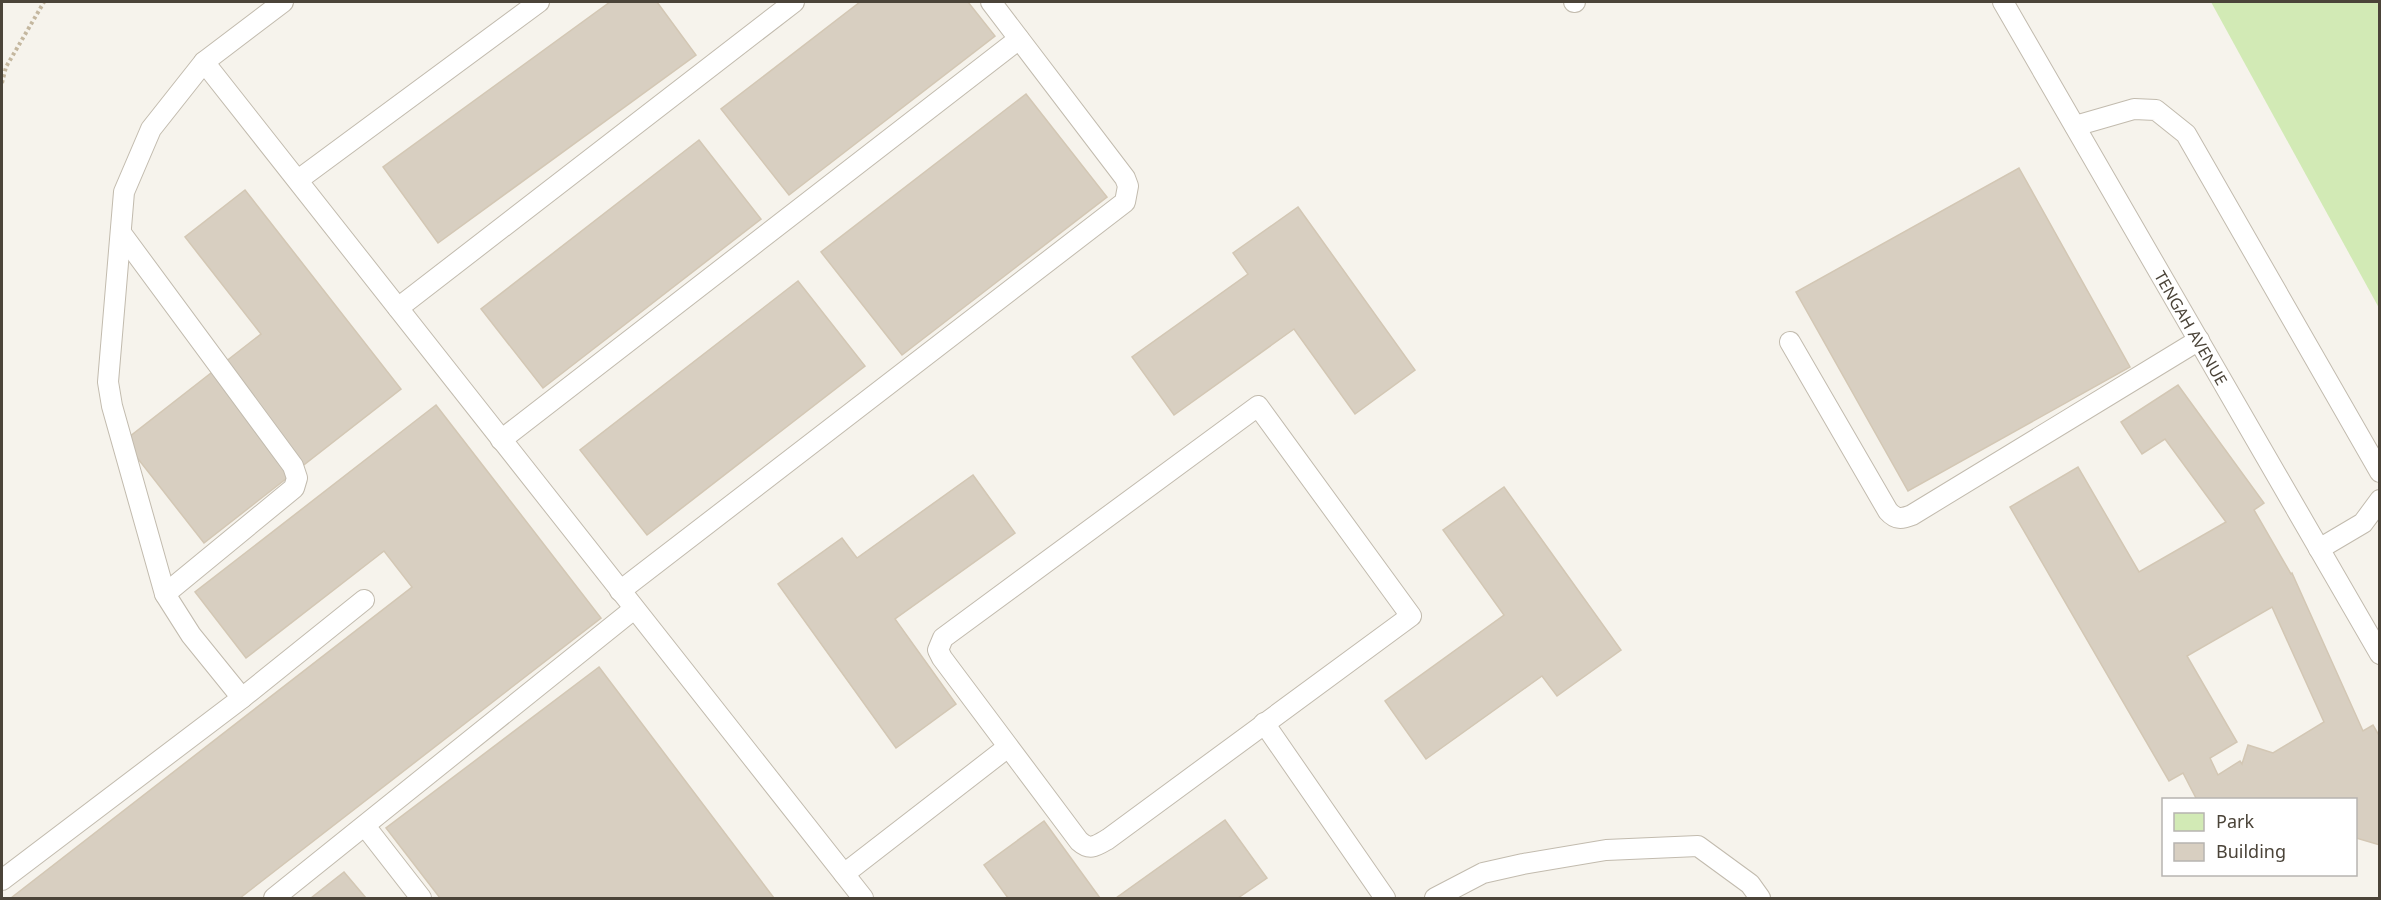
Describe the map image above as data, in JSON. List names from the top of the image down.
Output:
{
  "streets": {
    "lane": ["TENGAH AVENUE"]
  },
  "legend": ["Park", "Building"]
}
